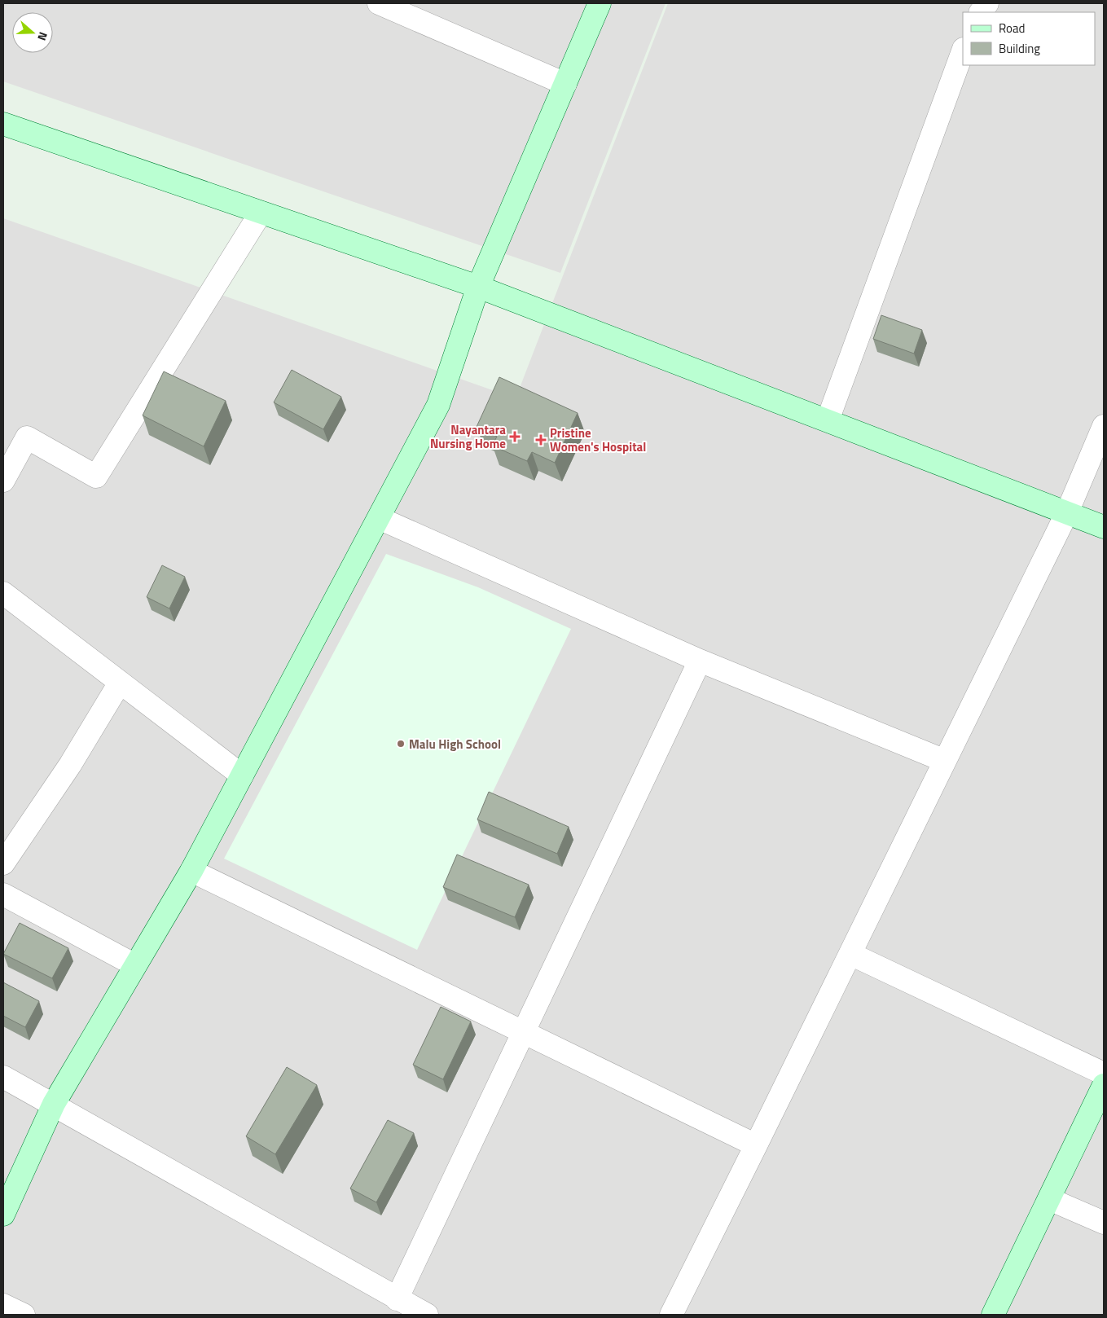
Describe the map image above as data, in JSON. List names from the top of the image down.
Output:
{
  "places": {
    "health": ["Nayantara Nursing Home", "Pristine Women's Hospital"],
    "other": ["Malu High School"]
  },
  "legend": ["Road", "Building"],
  "north": "right"
}
